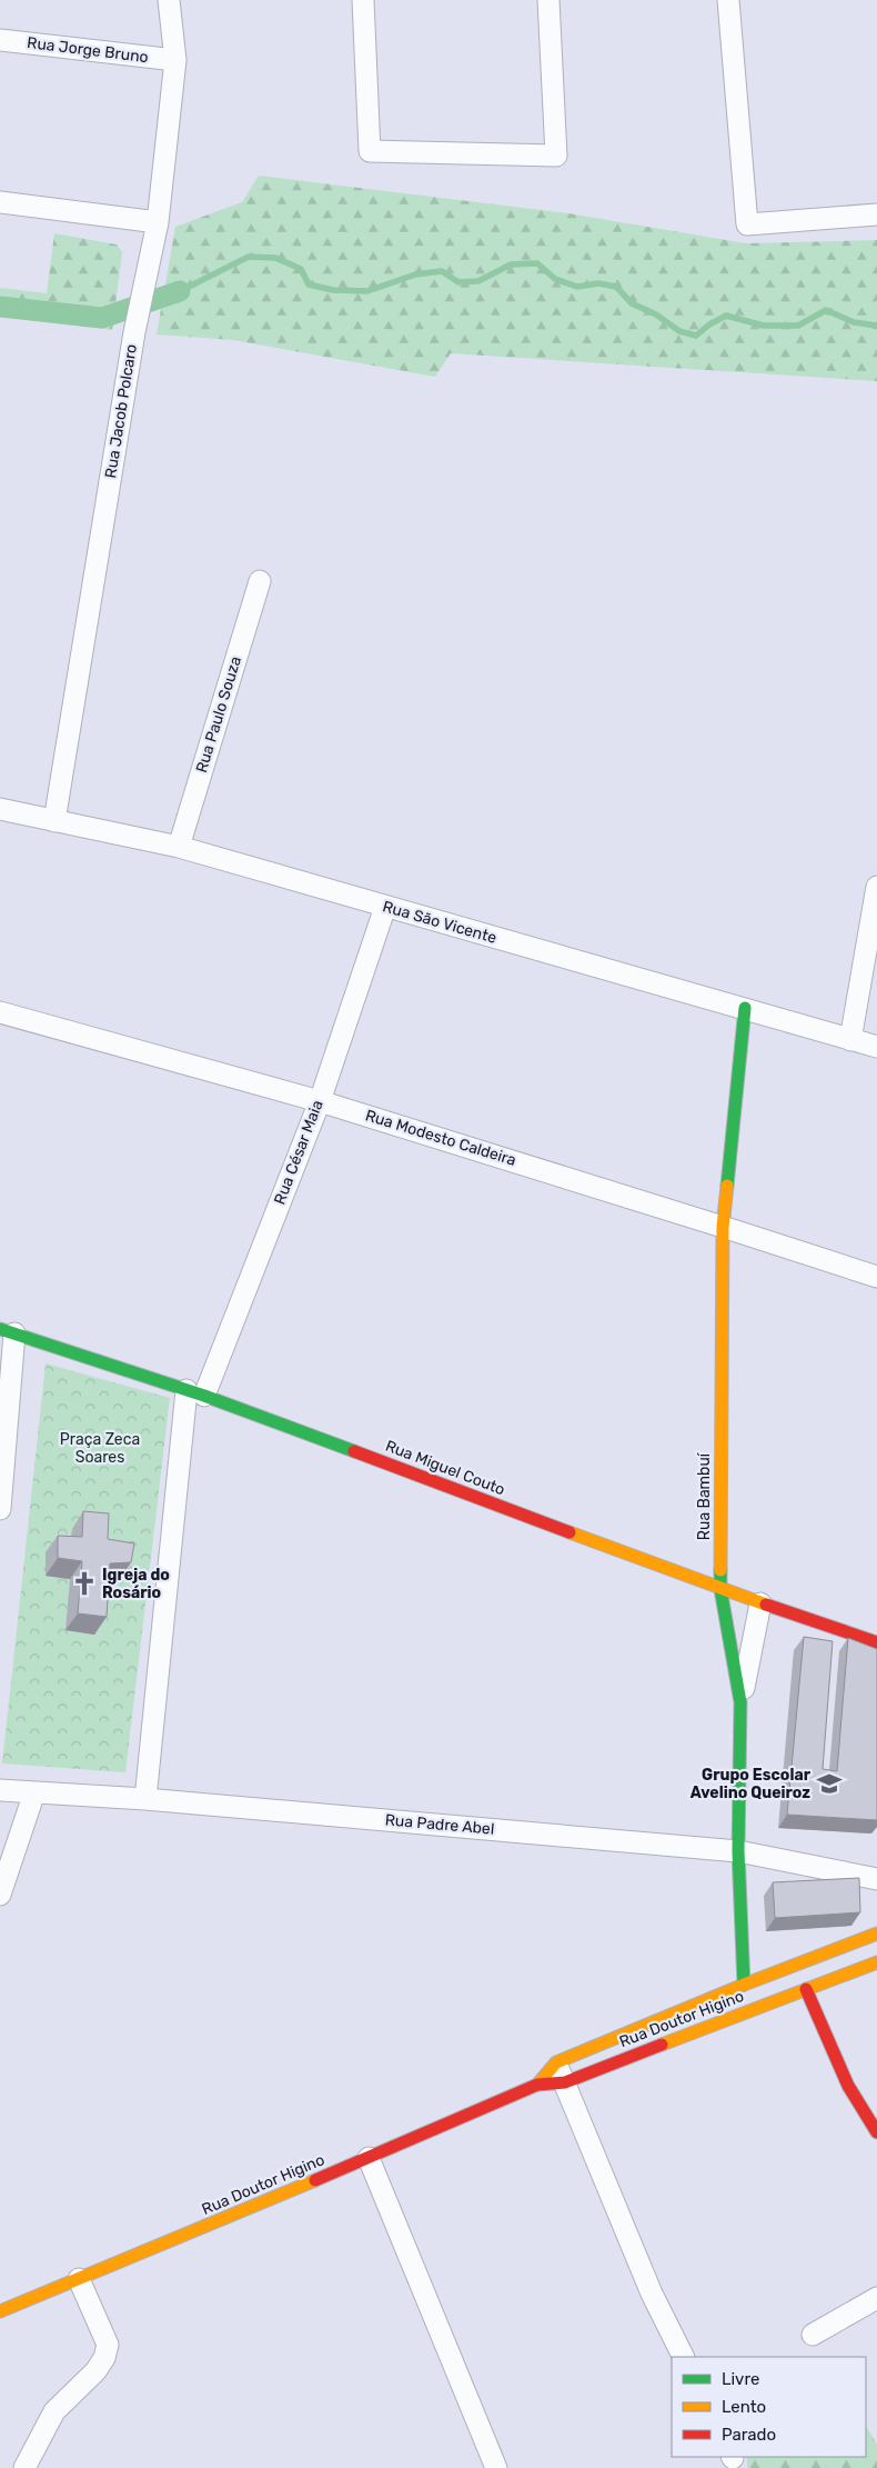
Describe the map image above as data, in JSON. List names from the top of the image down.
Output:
{
  "streets": {
    "street": [
      "Rua Jorge Bruno",
      "Rua Jacob Polcaro",
      "Rua Paulo Souza",
      "Rua São Vicente",
      "Rua Modesto Caldeira",
      "Rua César Maia",
      "Rua Miguel Couto",
      "Rua Bambuí",
      "Rua Padre Abel",
      "Rua Doutor Higino"
    ]
  },
  "crossings": [
    ["Rua Jorge Bruno", "Rua Jacob Polcaro"],
    ["Rua Jacob Polcaro", "Rua São Vicente"],
    ["Rua Paulo Souza", "Rua São Vicente"],
    ["Rua São Vicente", "Rua César Maia"],
    ["Rua São Vicente", "Rua Bambuí"],
    ["Rua Modesto Caldeira", "Rua César Maia"],
    ["Rua Modesto Caldeira", "Rua Bambuí"],
    ["Rua César Maia", "Rua Miguel Couto"],
    ["Rua Miguel Couto", "Rua Bambuí"],
    ["Rua Bambuí", "Rua Padre Abel"],
    ["Rua Bambuí", "Rua Doutor Higino"]
  ],
  "parks": ["Praça Zeca Soares"],
  "places": {
    "church": ["Igreja do Rosário"],
    "school or university": ["Grupo Escolar Avelino Queiroz"]
  },
  "legend": ["Livre", "Lento", "Parado"]
}
